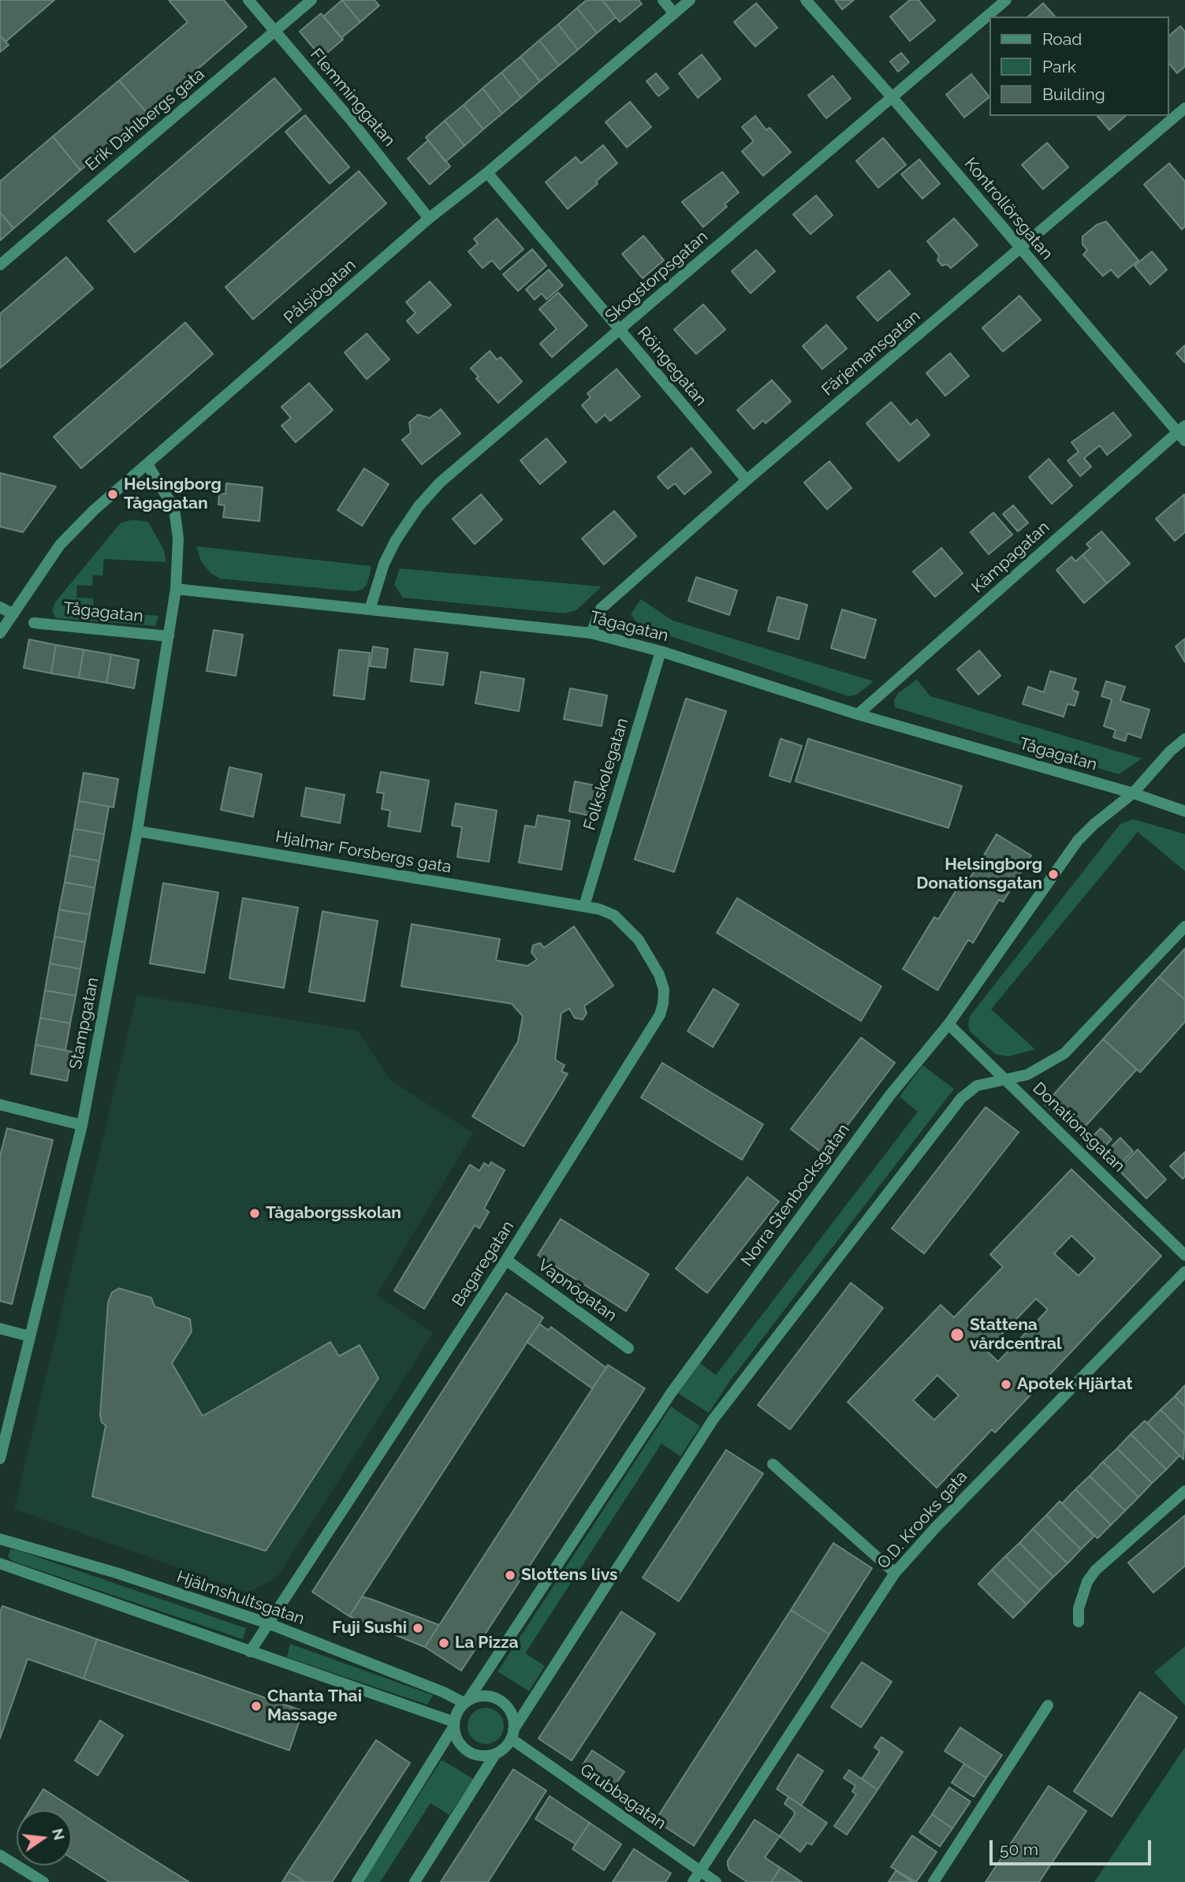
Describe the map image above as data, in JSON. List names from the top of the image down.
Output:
{
  "streets": {
    "street": [
      "Flemminggatan",
      "Erik Dahlbergs gata",
      "Kontrollörsgatan",
      "Skogstorpsgatan",
      "Pålsjögatan",
      "Färjemansgatan",
      "Röingegatan",
      "Kämpagatan",
      "Tågagatan",
      "Folkskolegatan",
      "Hjalmar Forsbergs gata",
      "Stampgatan",
      "Donationsgatan",
      "Norra Stenbocksgatan",
      "Bagaregatan",
      "Vapnögatan",
      "O.D. Krooks gata",
      "Hjälmshultsgatan",
      "Grubbagatan"
    ]
  },
  "crossings": [
    ["Flemminggatan", "Erik Dahlbergs gata"],
    ["Flemminggatan", "Pålsjögatan"],
    ["Kontrollörsgatan", "Skogstorpsgatan"],
    ["Kontrollörsgatan", "Färjemansgatan"],
    ["Kontrollörsgatan", "Kämpagatan"],
    ["Skogstorpsgatan", "Röingegatan"],
    ["Skogstorpsgatan", "Tågagatan"],
    ["Pålsjögatan", "Röingegatan"],
    ["Färjemansgatan", "Röingegatan"],
    ["Färjemansgatan", "Tågagatan"],
    ["Kämpagatan", "Tågagatan"],
    ["Tågagatan", "Folkskolegatan"],
    ["Tågagatan", "Stampgatan"],
    ["Tågagatan", "Norra Stenbocksgatan"],
    ["Folkskolegatan", "Hjalmar Forsbergs gata"],
    ["Folkskolegatan", "Bagaregatan"],
    ["Hjalmar Forsbergs gata", "Stampgatan"],
    ["Hjalmar Forsbergs gata", "Bagaregatan"],
    ["Donationsgatan", "Norra Stenbocksgatan"],
    ["Norra Stenbocksgatan", "Hjälmshultsgatan"],
    ["Norra Stenbocksgatan", "Grubbagatan"],
    ["Bagaregatan", "Vapnögatan"],
    ["Bagaregatan", "Hjälmshultsgatan"],
    ["O.D. Krooks gata", "Grubbagatan"],
    ["Hjälmshultsgatan", "Grubbagatan"]
  ],
  "places": [
    "Helsingborg Tågagatan",
    "Helsingborg Donationsgatan",
    "Tågaborgsskolan",
    "Stattena vårdcentral",
    "Apotek Hjärtat",
    "Slottens livs",
    "Fuji Sushi",
    "La Pizza",
    "Chanta Thai Massage"
  ],
  "legend": ["Road", "Park", "Building"],
  "scale_bar": "50 m",
  "north": "right"
}
